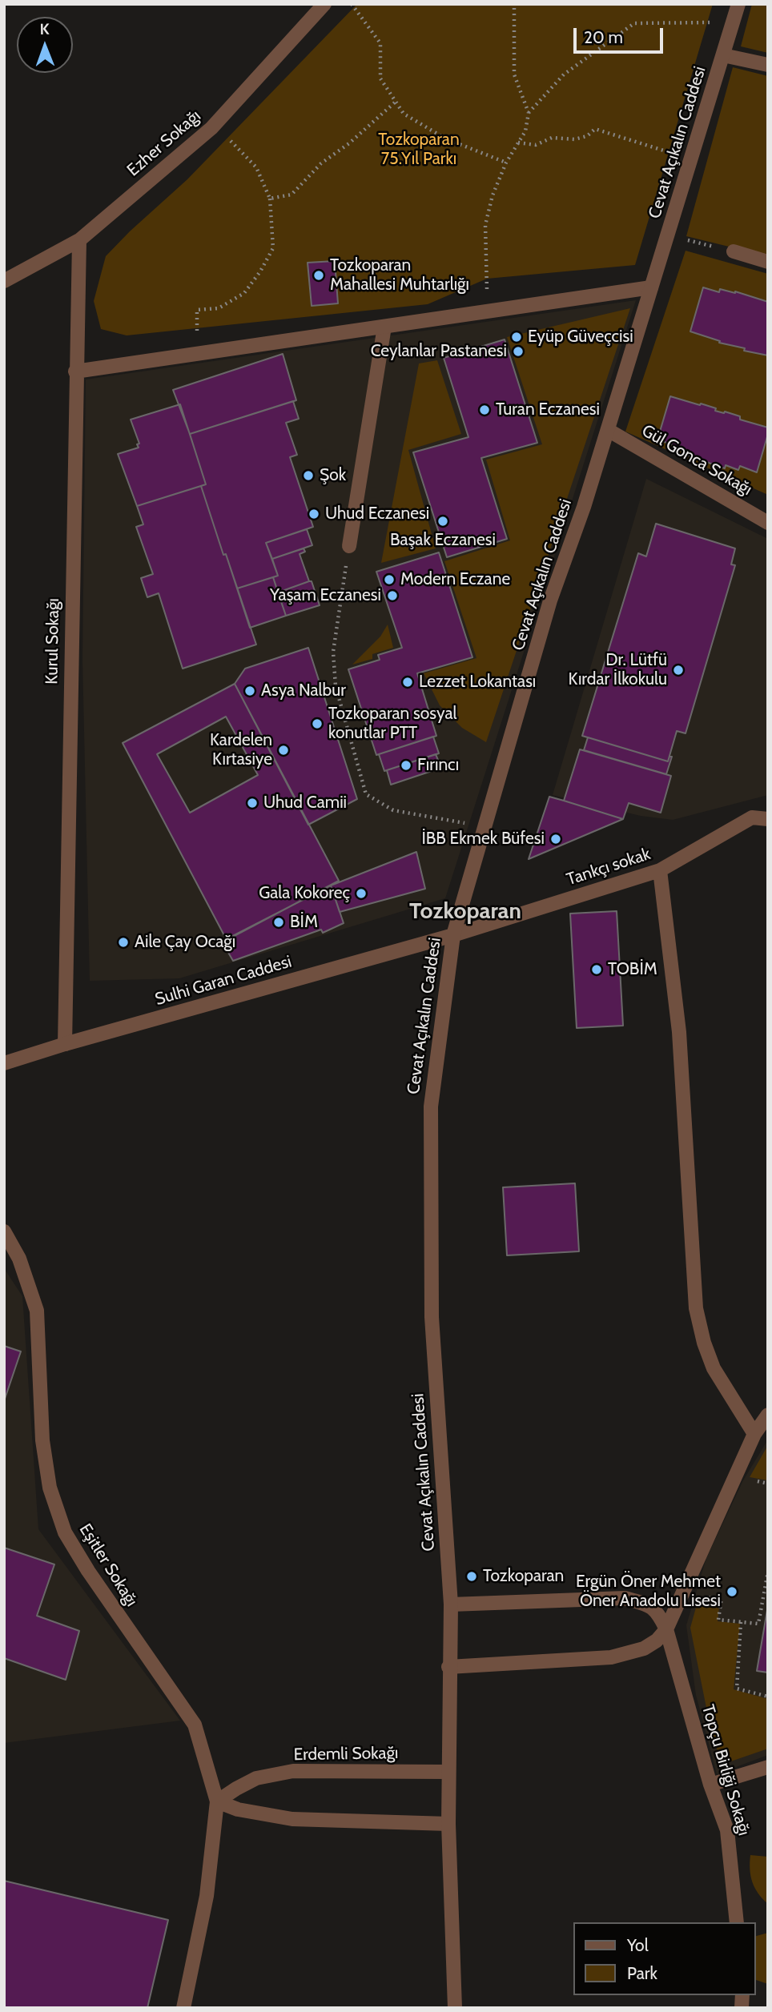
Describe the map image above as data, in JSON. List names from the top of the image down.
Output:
{
  "streets": {
    "street": [
      "Cevat Açıkalın Caddesi",
      "Ezher Sokağı",
      "Gül Gonca Sokağı",
      "Kurul Sokağı",
      "Tankçı sokak",
      "Sulhi Garan Caddesi",
      "Eşitler Sokağı",
      "Erdemli Sokağı",
      "Topçu Birliği Sokağı"
    ]
  },
  "crossings": [
    ["Cevat Açıkalın Caddesi", "Gül Gonca Sokağı"],
    ["Cevat Açıkalın Caddesi", "Tankçı sokak"],
    ["Cevat Açıkalın Caddesi", "Sulhi Garan Caddesi"],
    ["Cevat Açıkalın Caddesi", "Erdemli Sokağı"],
    ["Cevat Açıkalın Caddesi", "Topçu Birliği Sokağı"],
    ["Ezher Sokağı", "Kurul Sokağı"],
    ["Kurul Sokağı", "Sulhi Garan Caddesi"],
    ["Tankçı sokak", "Sulhi Garan Caddesi"],
    ["Eşitler Sokağı", "Erdemli Sokağı"]
  ],
  "districts": ["Tozkoparan"],
  "parks": ["Tozkoparan 75.Yıl Parkı"],
  "places": [
    "Tozkoparan Mahallesi Muhtarlığı",
    "Eyüp Güveçcisi",
    "Ceylanlar Pastanesi",
    "Turan Eczanesi",
    "Şok",
    "Uhud Eczanesi",
    "Başak Eczanesi",
    "Modern Eczane",
    "Yaşam Eczanesi",
    "Dr. Lütfü Kırdar İlkokulu",
    "Lezzet Lokantası",
    "Asya Nalbur",
    "Tozkoparan sosyal konutlar PTT",
    "Kardelen Kırtasiye",
    "Fırıncı",
    "Uhud Camii",
    "İBB Ekmek Büfesi",
    "Gala Kokoreç",
    "BİM",
    "Aile Çay Ocağı",
    "TOBİM",
    "Tozkoparan",
    "Ergün Öner Mehmet Öner Anadolu Lisesi"
  ],
  "legend": ["Yol", "Park"],
  "scale_bar": "20 m",
  "north": "top"
}
